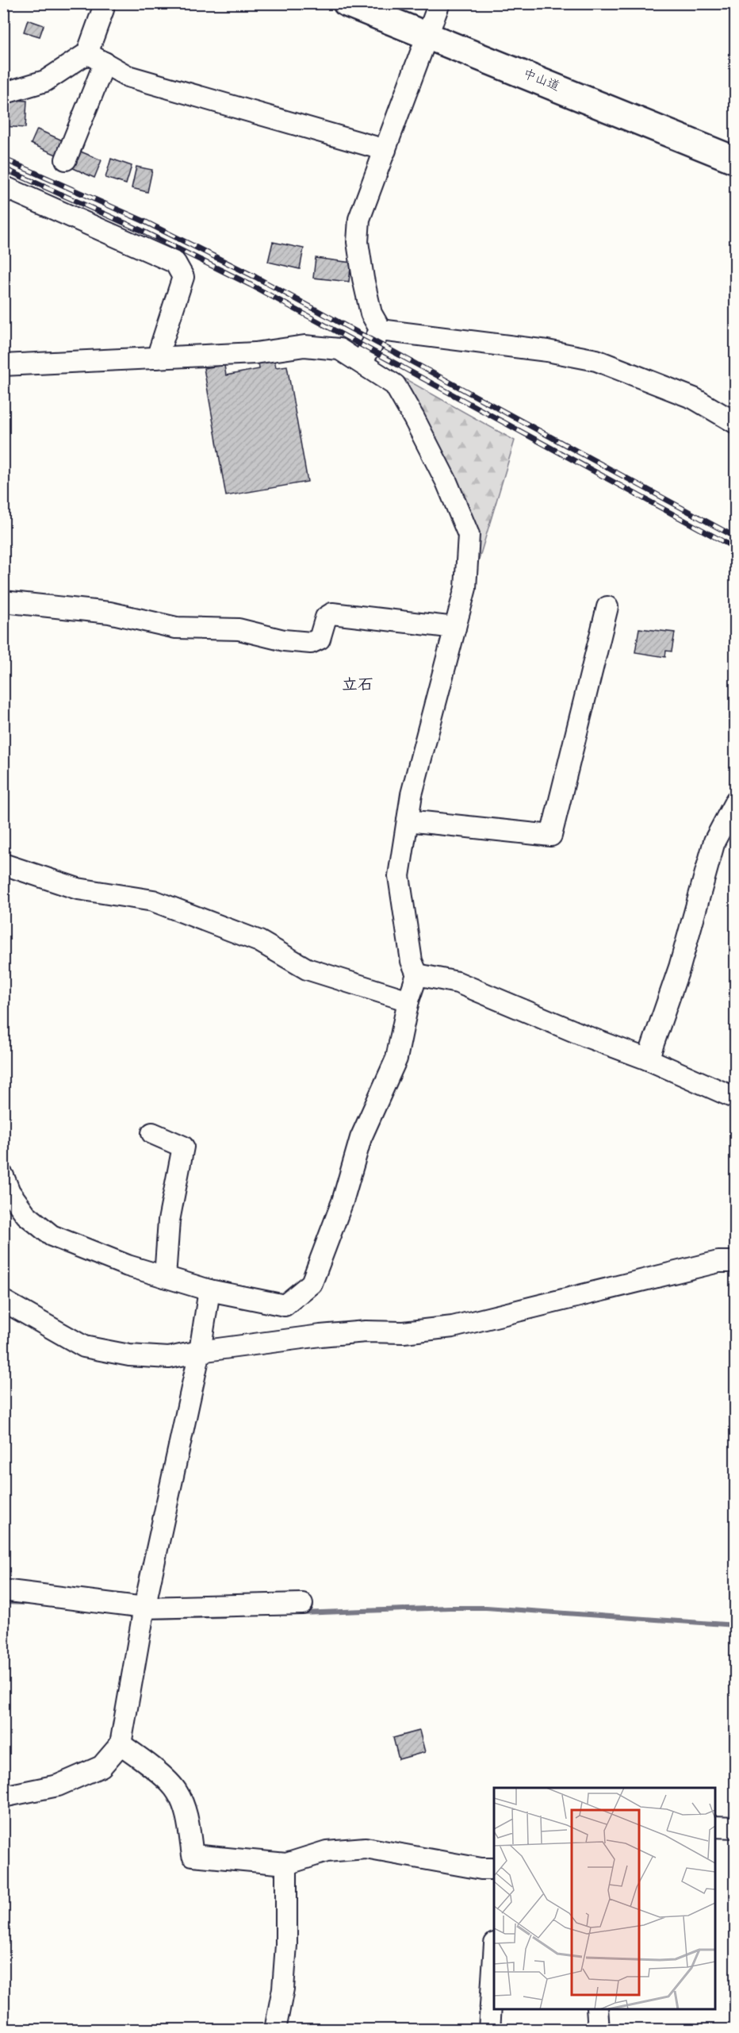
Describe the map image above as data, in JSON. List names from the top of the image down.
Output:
{
  "streets": {
    "highway": ["中山道"]
  },
  "districts": ["立石"]
}
